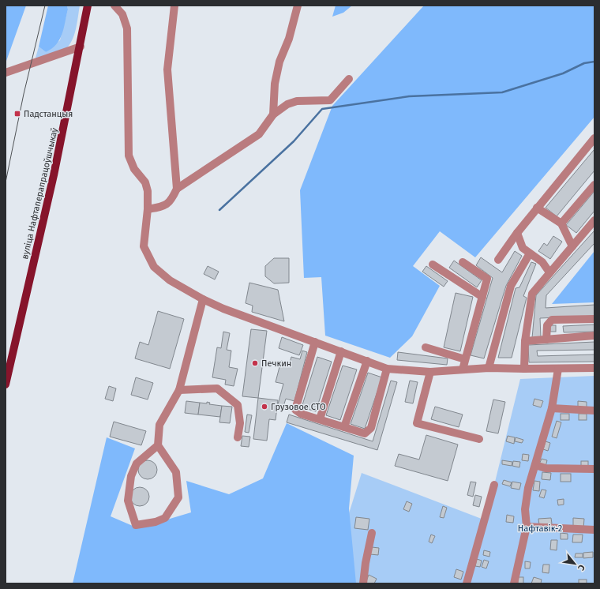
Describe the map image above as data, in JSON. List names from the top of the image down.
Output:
{
  "streets": {
    "main road": ["вуліца Нафтаперапрацоўшчыкаў"]
  },
  "parks": ["Нафтавік-2"],
  "places": {
    "transit": ["Падстанцыя"],
    "other": ["Печкин", "Грузовое СТО"]
  },
  "north": "bottom right"
}
